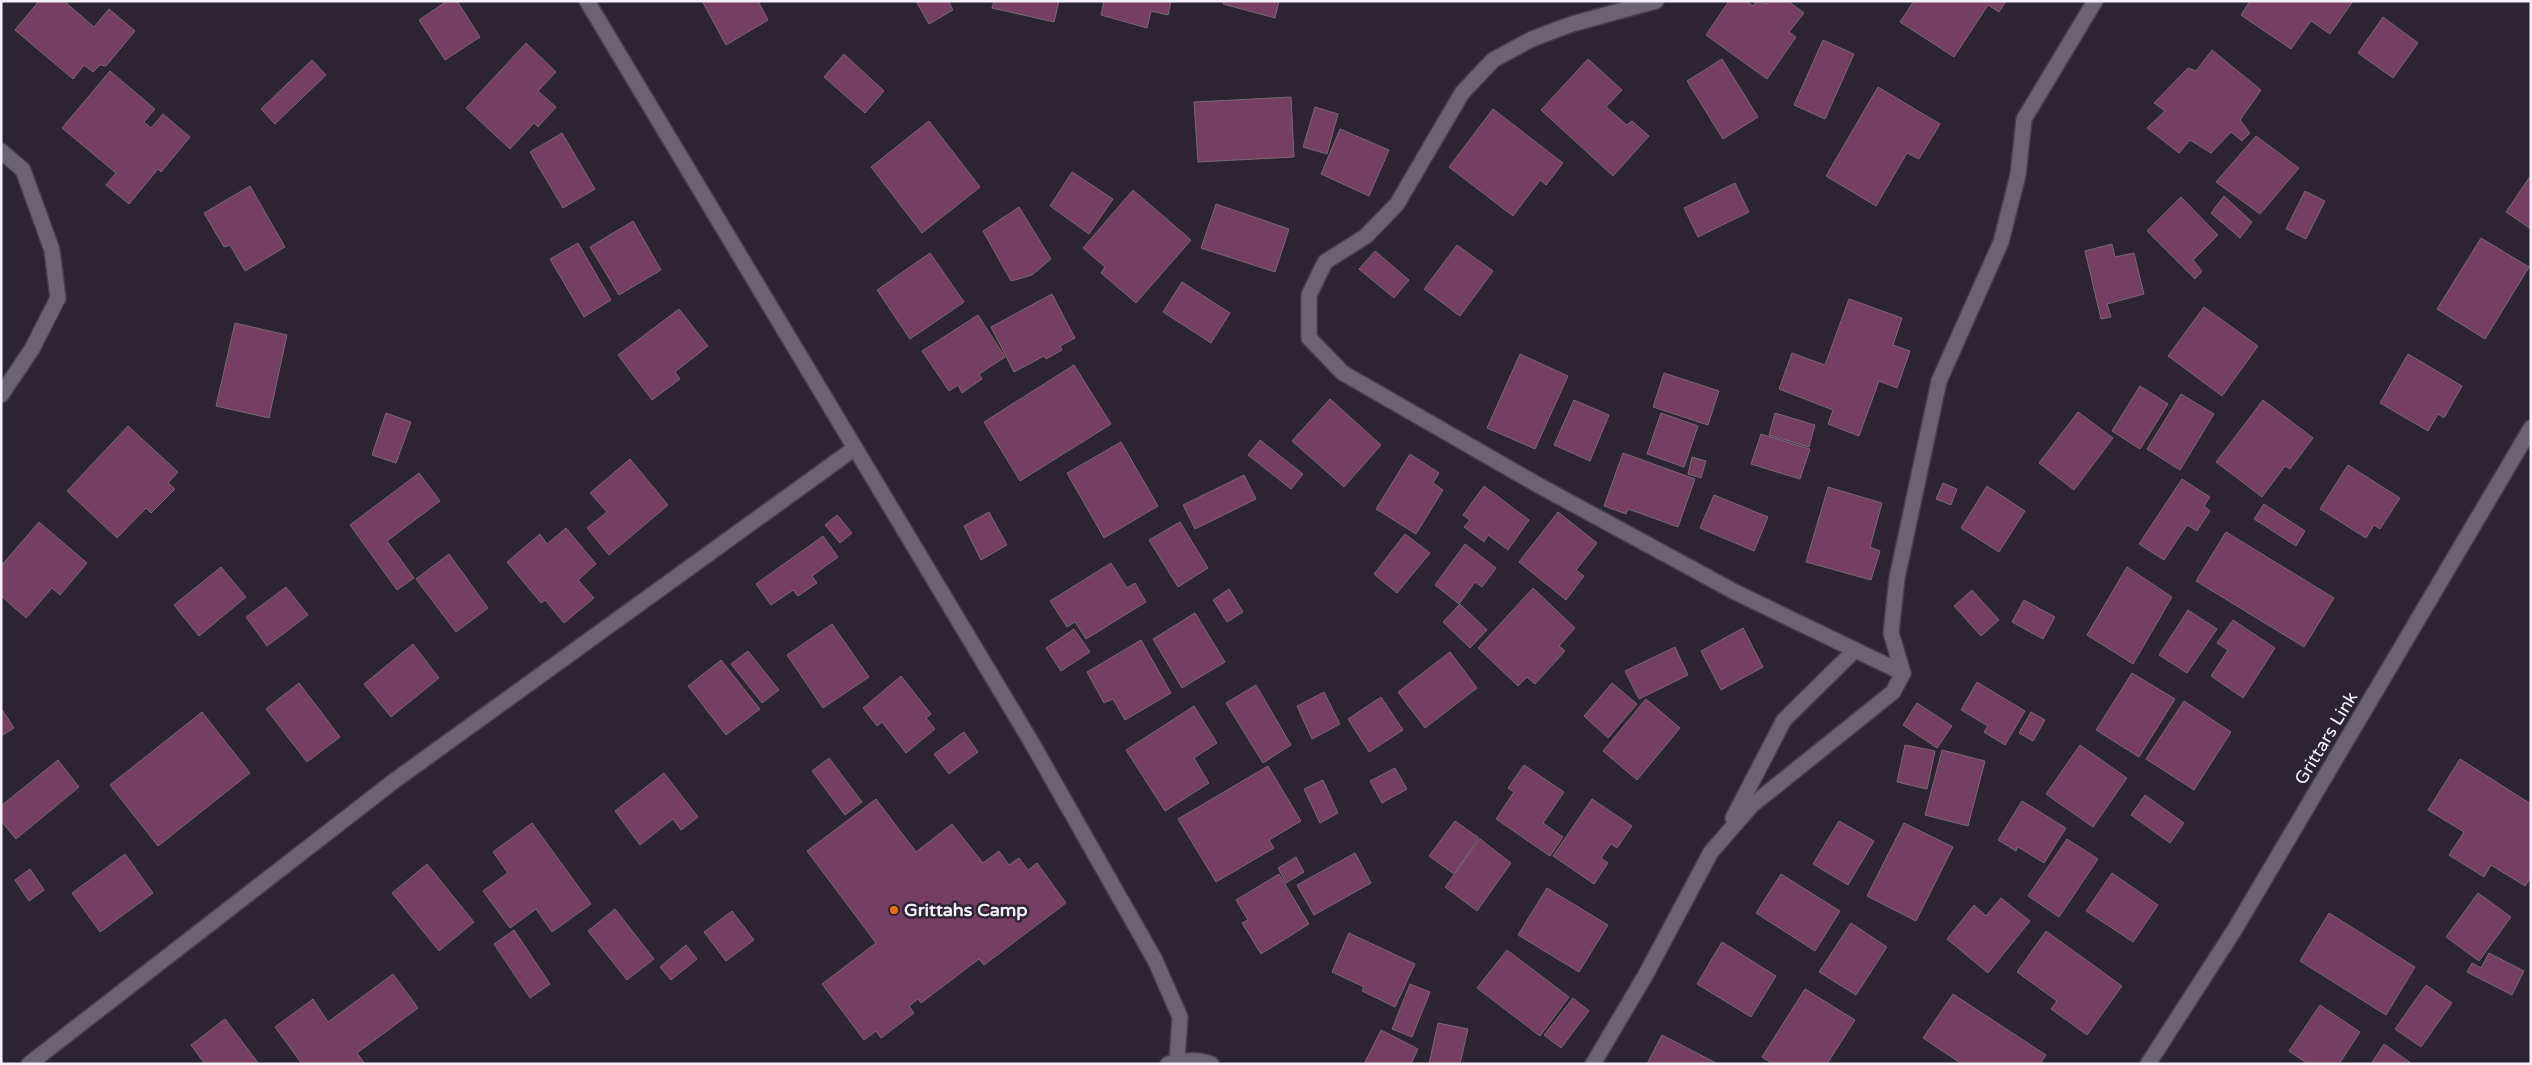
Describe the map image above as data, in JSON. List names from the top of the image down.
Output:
{
  "streets": {
    "street": ["Grittars Link"]
  },
  "places": ["Grittahs Camp"]
}
